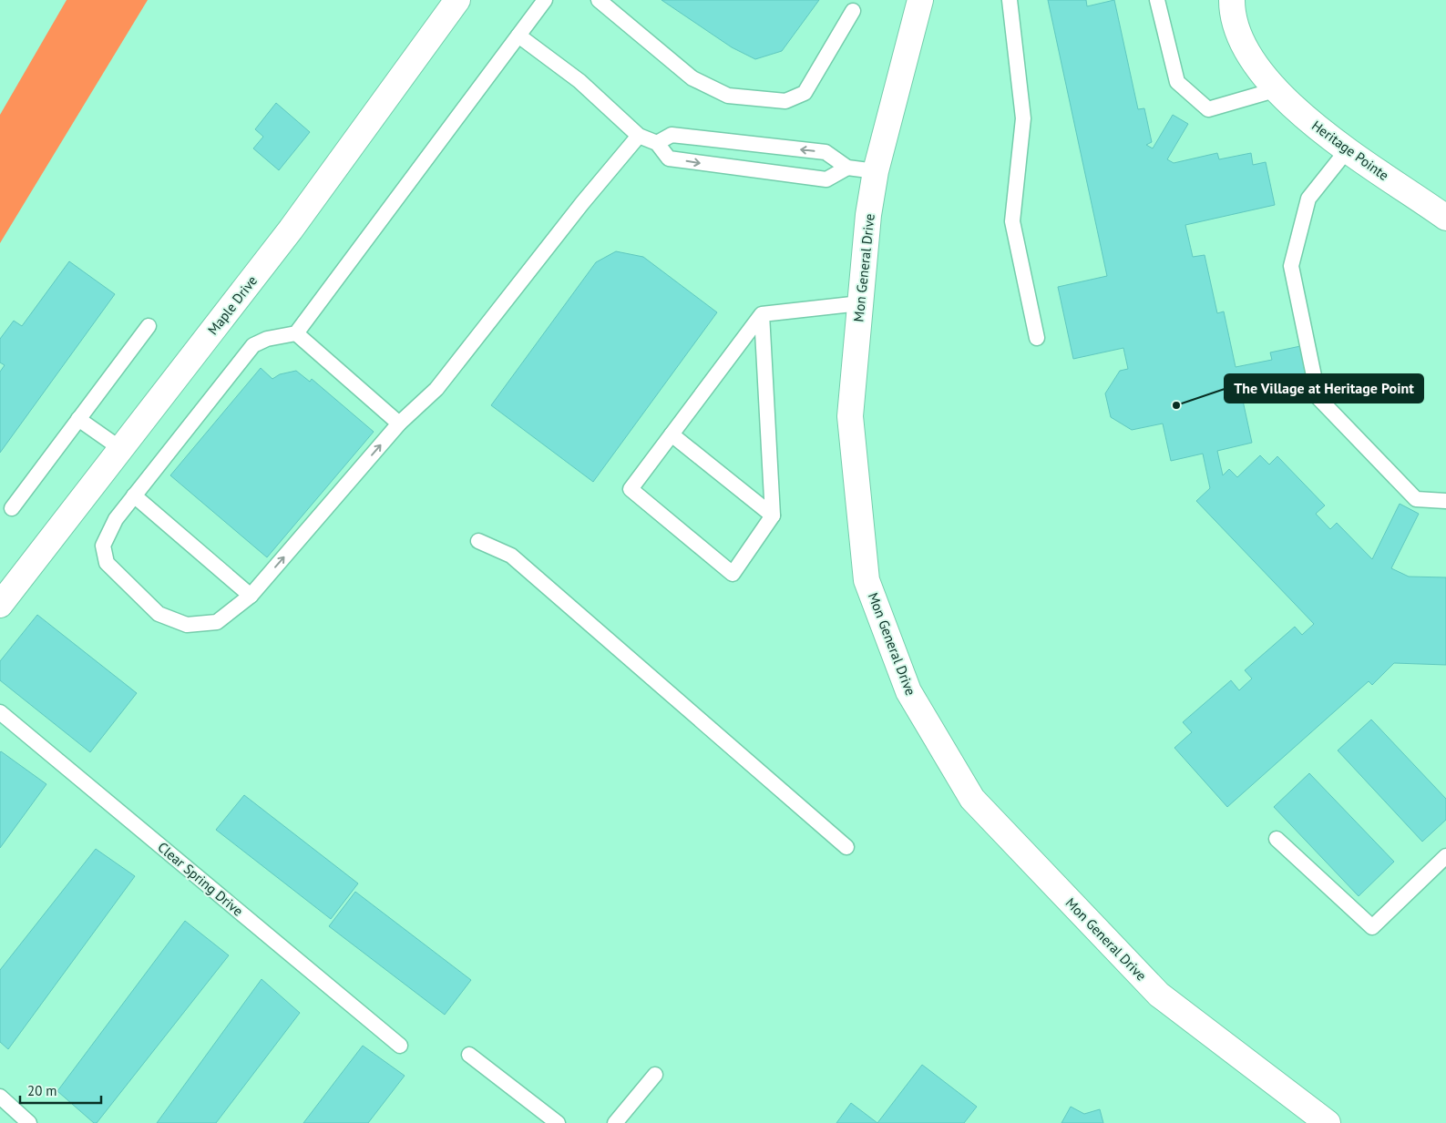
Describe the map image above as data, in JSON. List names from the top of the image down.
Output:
{
  "streets": {
    "street": ["Heritage Pointe", "Mon General Drive", "Maple Drive"],
    "lane": ["Clear Spring Drive"]
  },
  "places": ["The Village at Heritage Point"],
  "scale_bar": "20 m"
}
